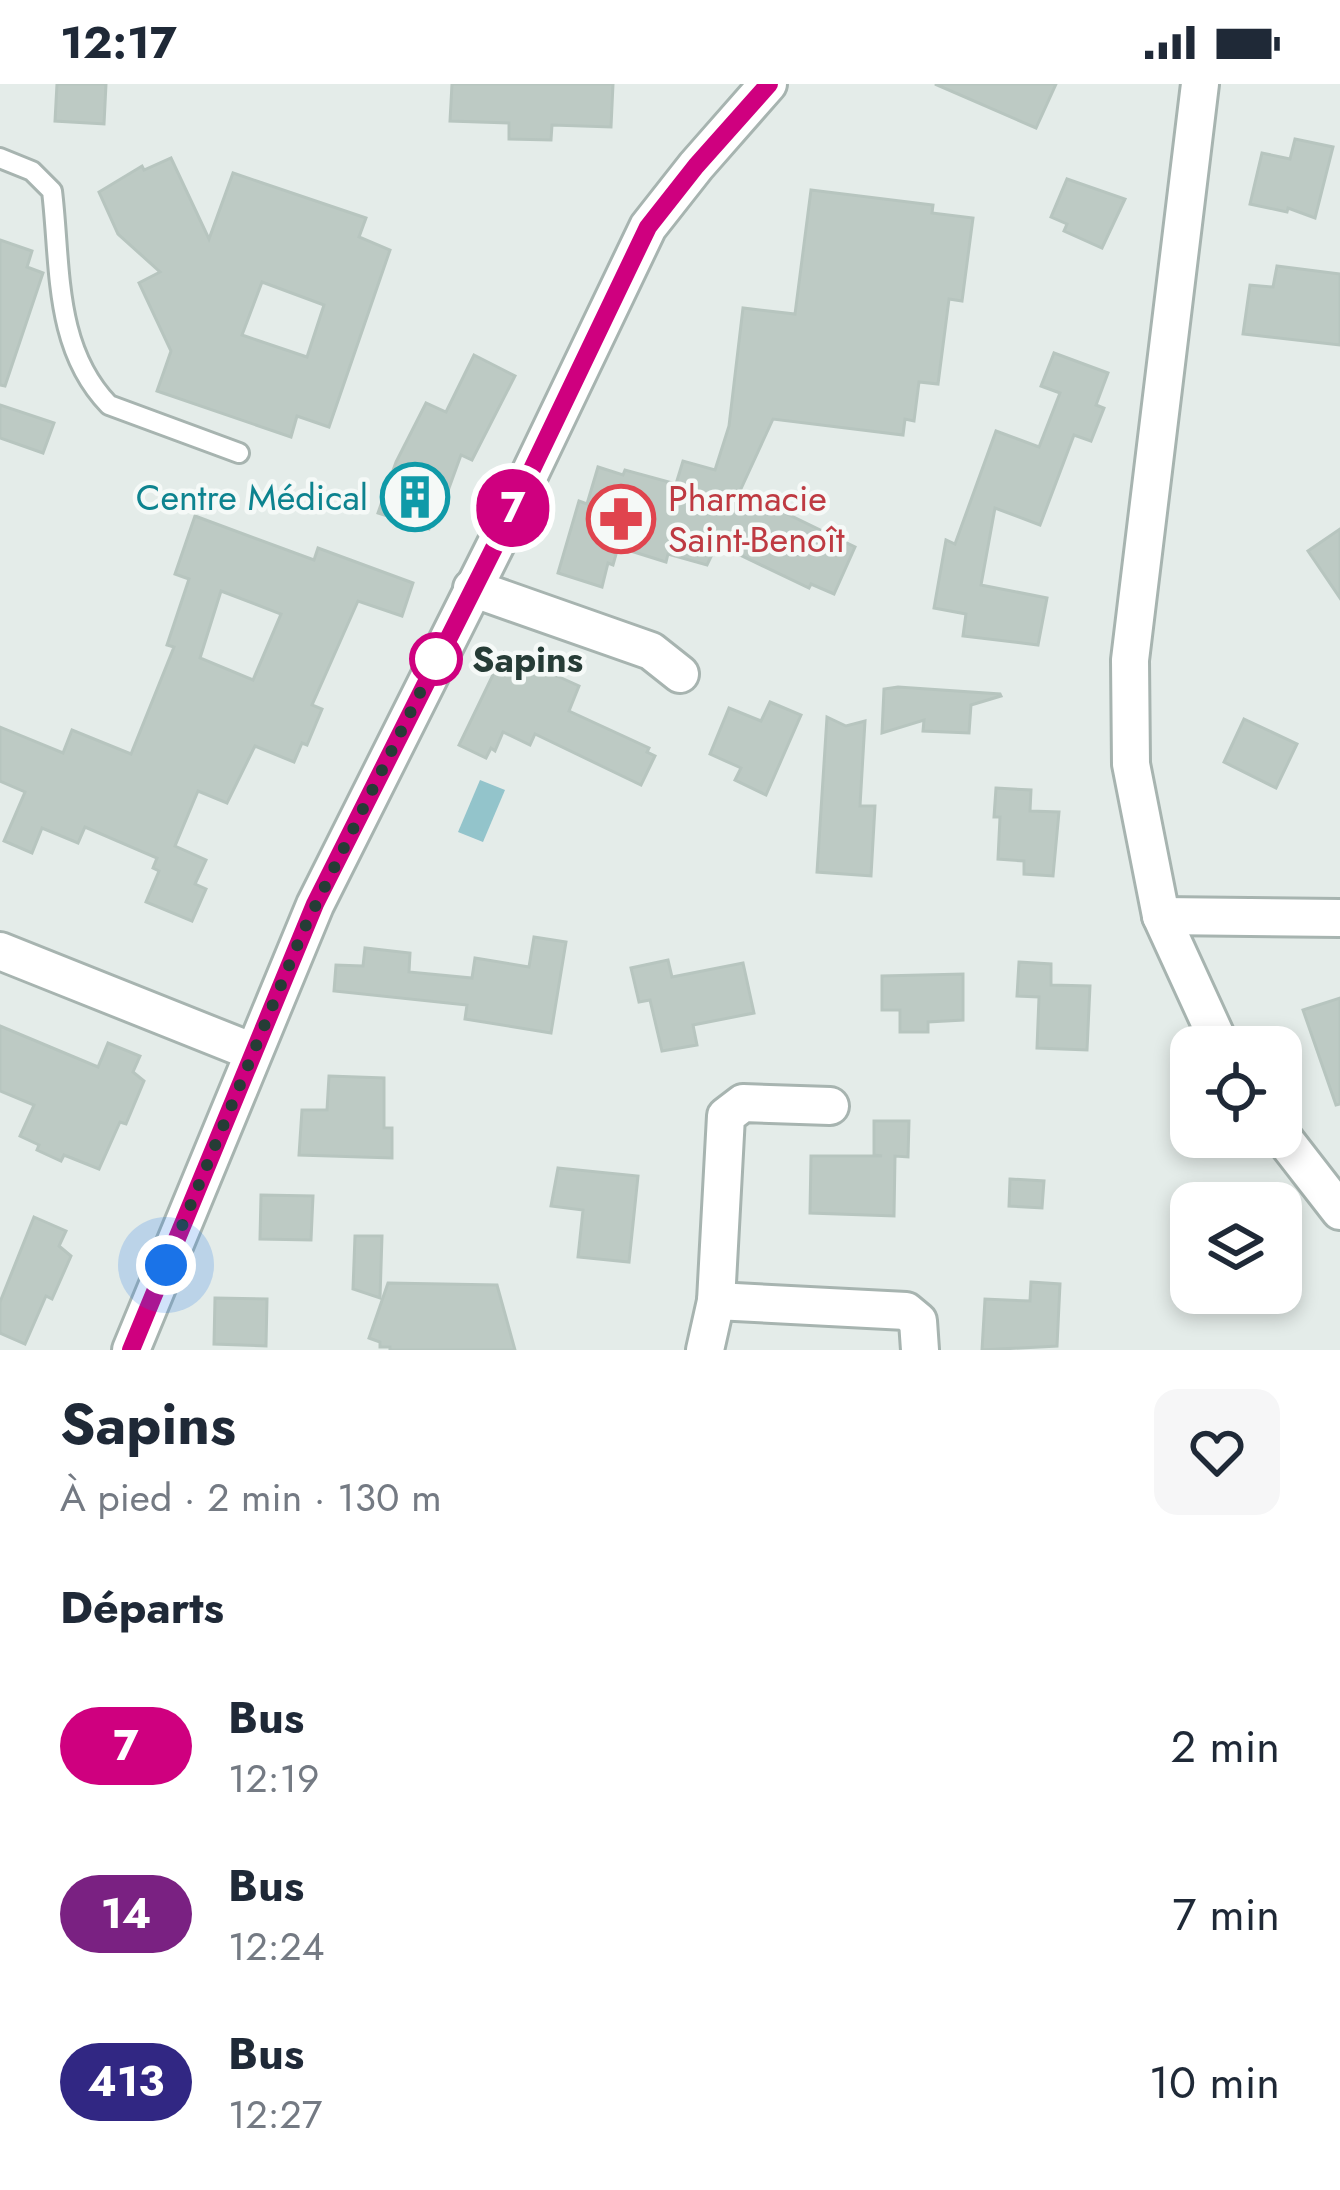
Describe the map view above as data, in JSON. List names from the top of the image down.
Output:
{
  "places": {
    "building": ["Centre Médical"],
    "pharmacy": ["Pharmacie Saint-Benoît"],
    "other": ["Sapins"]
  },
  "lines": ["bus line 7"],
  "page": {
    "status": "12:17",
    "on_map": "7",
    "heading": [
      ["Sapins", "À pied · 2 min · 130 m"],
      "Départs"
    ],
    "list": [
      {
        "mark": "7",
        "name": "Bus",
        "note": "12:19",
        "value": "2 min"
      },
      {
        "mark": "14",
        "name": "Bus",
        "note": "12:24",
        "value": "7 min"
      },
      {
        "mark": "413",
        "name": "Bus",
        "note": "12:27",
        "value": "10 min"
      }
    ]
  }
}
